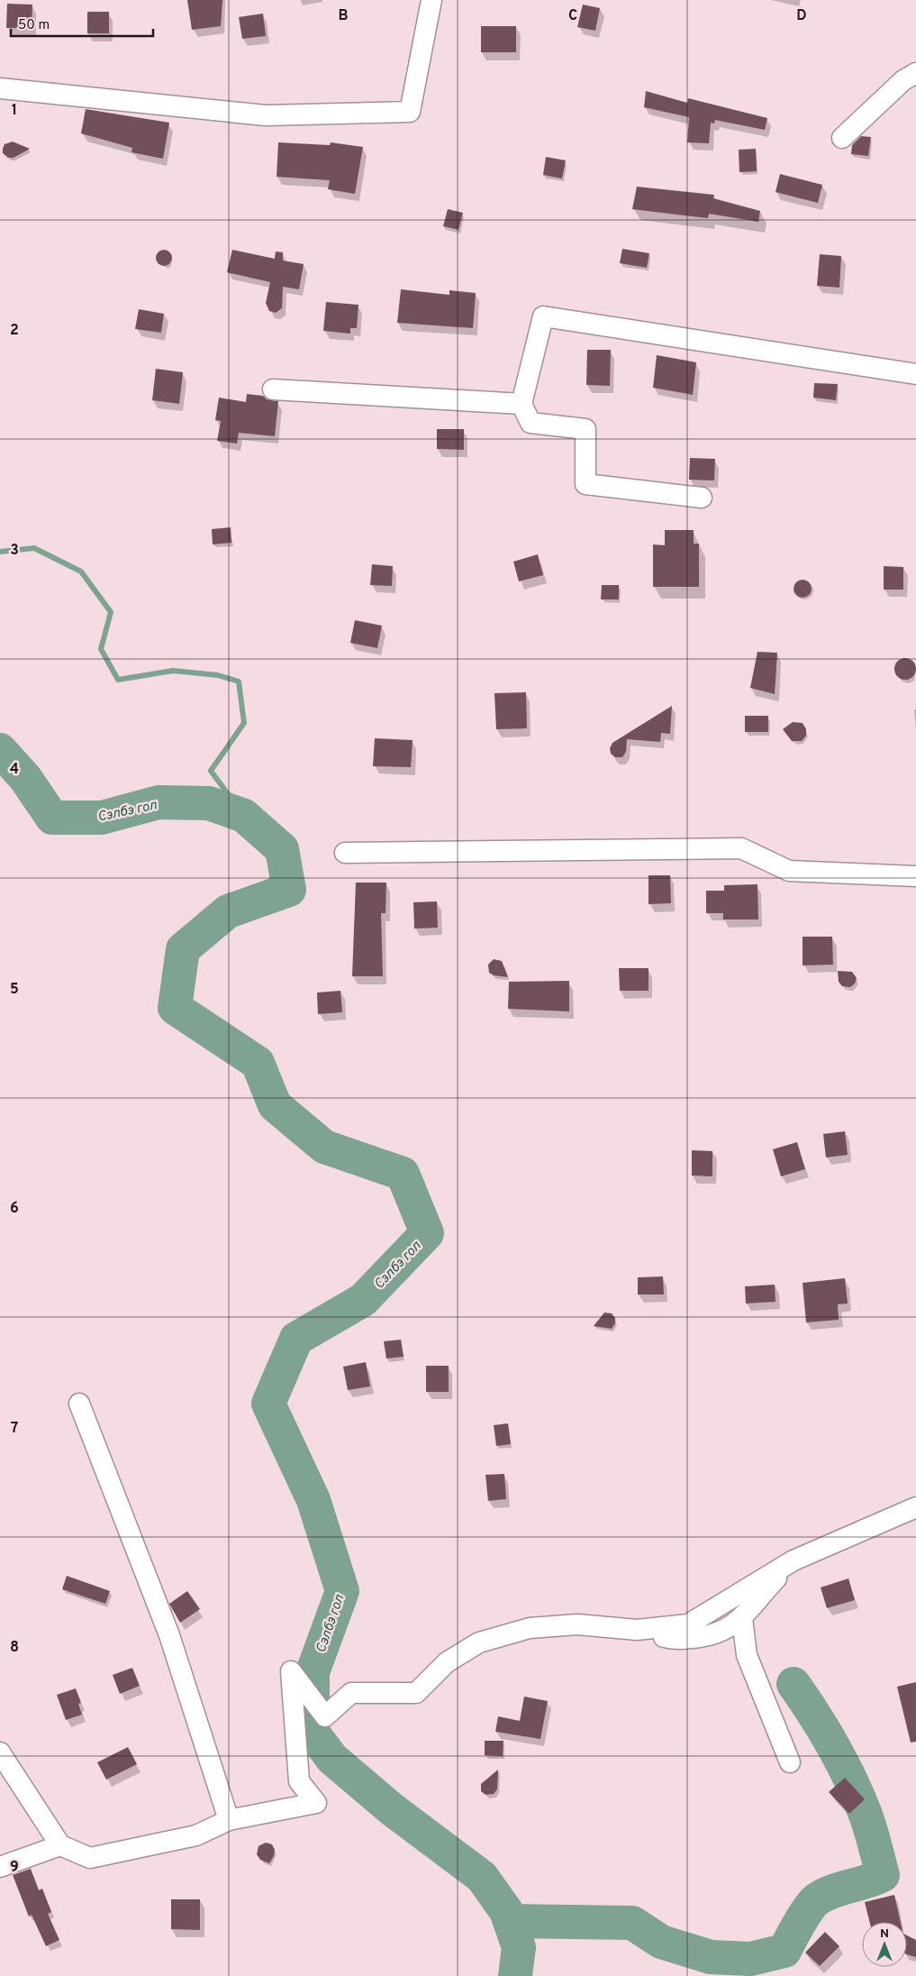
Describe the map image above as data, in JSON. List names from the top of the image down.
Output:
{
  "water": ["Сэлбэ гол"],
  "scale_bar": "50 m",
  "north": "top",
  "grid": {
    "columns": ["B", "C", "D"],
    "rows": [
      "1",
      "2",
      "3",
      "4",
      "5",
      "6",
      "7",
      "8",
      "9"
    ]
  }
}
